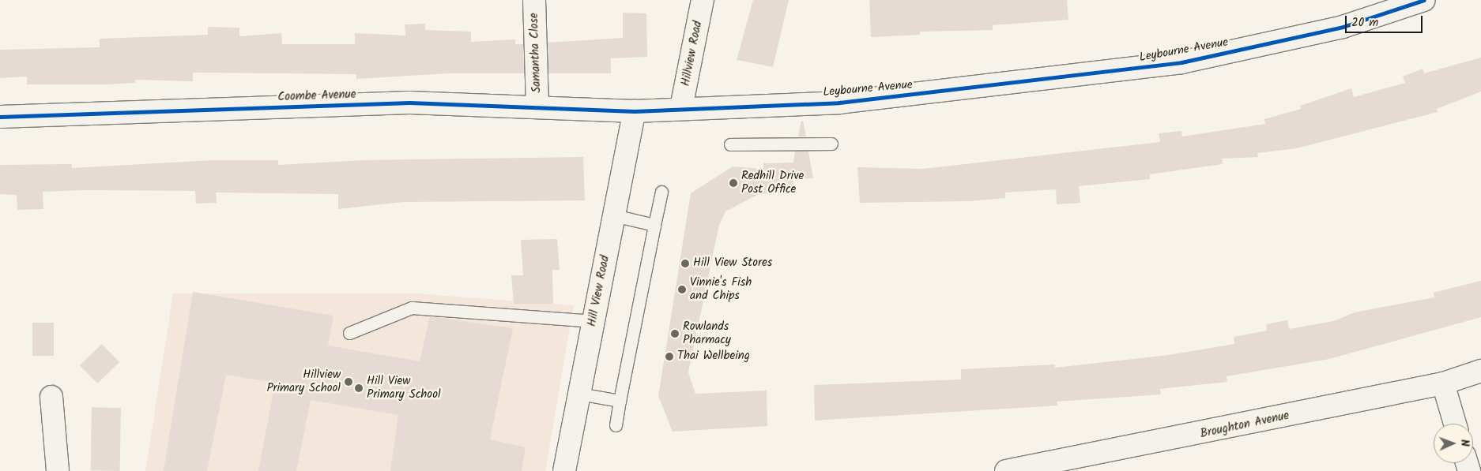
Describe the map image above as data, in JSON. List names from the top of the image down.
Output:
{
  "streets": {
    "street": [
      "Leybourne Avenue",
      "Samantha Close",
      "Hillview Road",
      "Coombe Avenue",
      "Hill View Road",
      "Broughton Avenue"
    ]
  },
  "crossings": [
    ["Leybourne Avenue", "Hillview Road"],
    ["Leybourne Avenue", "Coombe Avenue"],
    ["Leybourne Avenue", "Hill View Road"],
    ["Samantha Close", "Coombe Avenue"],
    ["Coombe Avenue", "Hill View Road"]
  ],
  "places": [
    "Redhill Drive Post Office",
    "Hill View Stores",
    "Vinnie's Fish and Chips",
    "Rowlands Pharmacy",
    "Thai Wellbeing",
    "Hillview Primary School",
    "Hill View Primary School"
  ],
  "scale_bar": "20 m",
  "north": "right"
}
